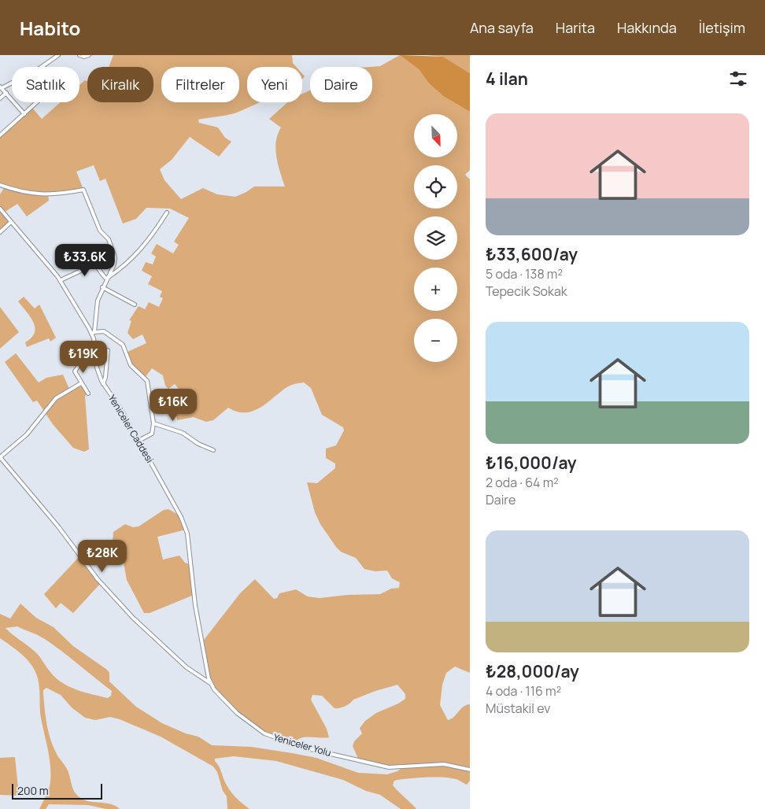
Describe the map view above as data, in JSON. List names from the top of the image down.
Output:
{
  "streets": {
    "street": ["Yeniceler Caddesi", "Yeniceler Yolu"]
  },
  "crossings": [
    ["Yeniceler Caddesi", "Yeniceler Yolu"]
  ],
  "scale_bar": "200 m",
  "north": "bottom right",
  "page": {
    "header": "Habito",
    "nav": [
      "Ana sayfa",
      "Harita",
      "Hakkında",
      "İletişim"
    ],
    "heading": "4 ilan",
    "chip": [
      "Satılık",
      "Kiralık",
      "Filtreler",
      "Yeni",
      "Daire"
    ],
    "list": [
      {
        "name": "₺33,600/ay",
        "note": "5 oda · 138 m² · Tepecik Sokak"
      },
      {
        "name": "₺16,000/ay",
        "note": "2 oda · 64 m² · Daire"
      },
      {
        "name": "₺28,000/ay",
        "note": "4 oda · 116 m² · Müstakil ev"
      }
    ],
    "map_buttons": ["+", "−"],
    "price": [
      "₺33.6K",
      "₺19K",
      "₺16K",
      "₺28K"
    ],
    "scale": "200 m"
  }
}
